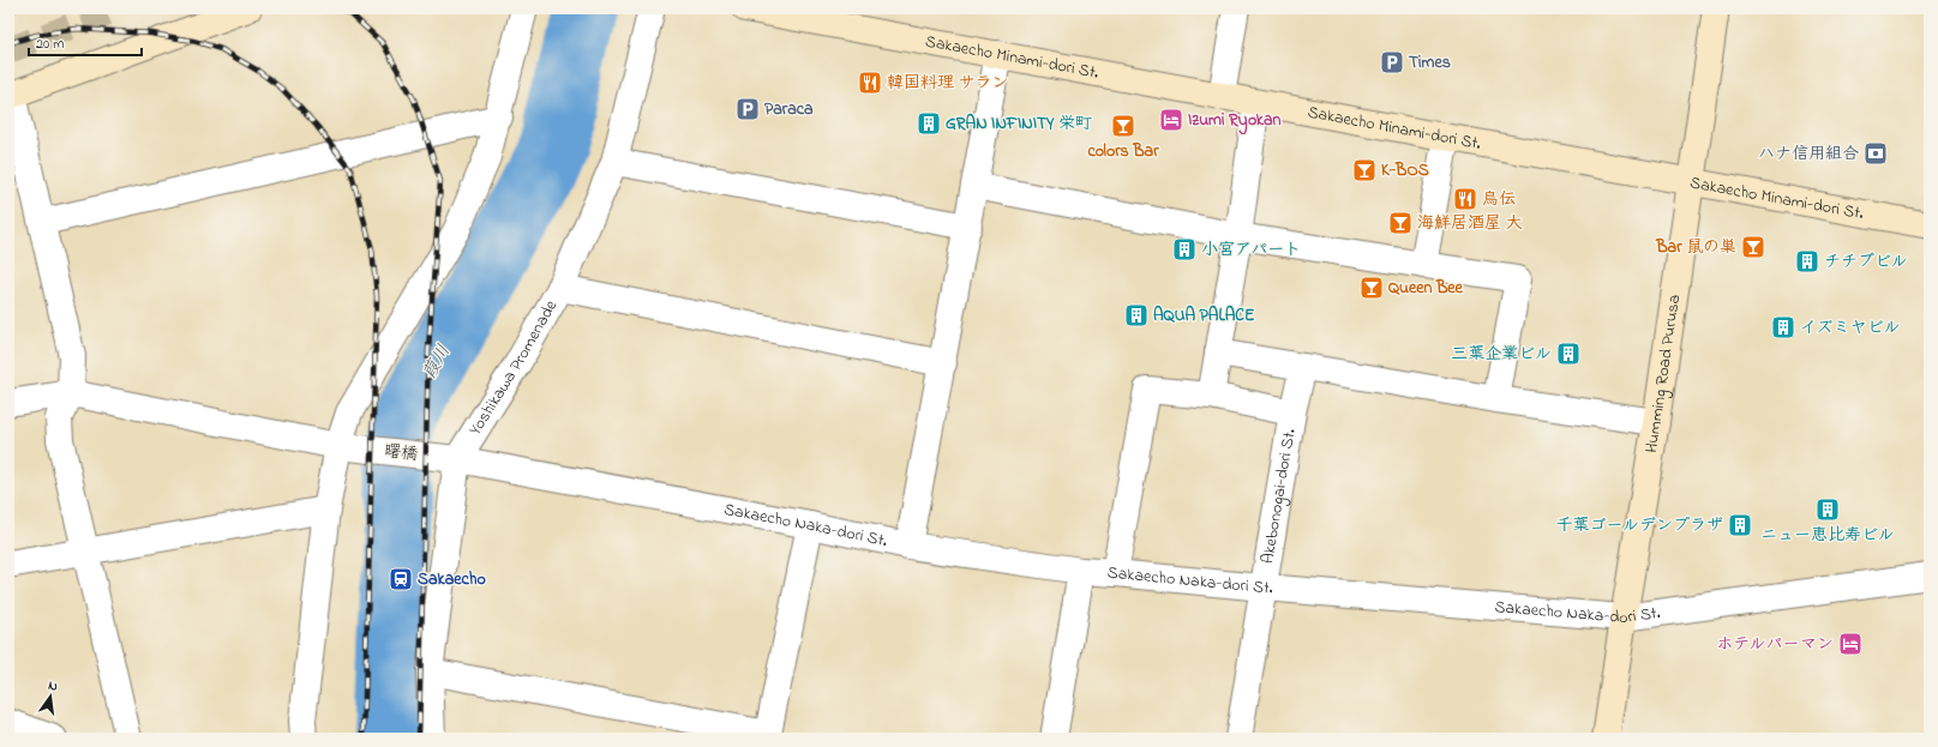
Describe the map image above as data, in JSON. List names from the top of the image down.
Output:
{
  "streets": {
    "street": [
      "Sakaecho Minami-dori St.",
      "Yoshikawa Promenade",
      "Humming Road Purusa",
      "曙橋",
      "Akebonogai-dori St.",
      "Sakaecho Naka-dori St."
    ]
  },
  "crossings": [
    ["Sakaecho Minami-dori St.", "Humming Road Purusa"],
    ["Yoshikawa Promenade", "曙橋"],
    ["Yoshikawa Promenade", "Sakaecho Naka-dori St."],
    ["Humming Road Purusa", "Sakaecho Naka-dori St."],
    ["曙橋", "Sakaecho Naka-dori St."],
    ["Akebonogai-dori St.", "Sakaecho Naka-dori St."]
  ],
  "water": ["葭川"],
  "places": {
    "parking": ["Times", "Paraca"],
    "restaurant": ["韓国料理 サラン", "鳥伝"],
    "hotel": ["Izumi Ryokan", "ホテルパーマン"],
    "building": [
      "GRAN INFINITY 栄町",
      "小宮アパート",
      "チチブビル",
      "AQUA PALACE",
      "イズミヤビル",
      "三葉企業ビル",
      "ニュー恵比寿ビル",
      "千葉ゴールデンプラザ"
    ],
    "bar": [
      "colors Bar",
      "K-BOS",
      "海鮮居酒屋 大",
      "Bar 鼠の巣",
      "Queen Bee"
    ],
    "bank": ["ハナ信用組合"],
    "station": ["Sakaecho"]
  },
  "scale_bar": "20 m",
  "north": "top"
}
